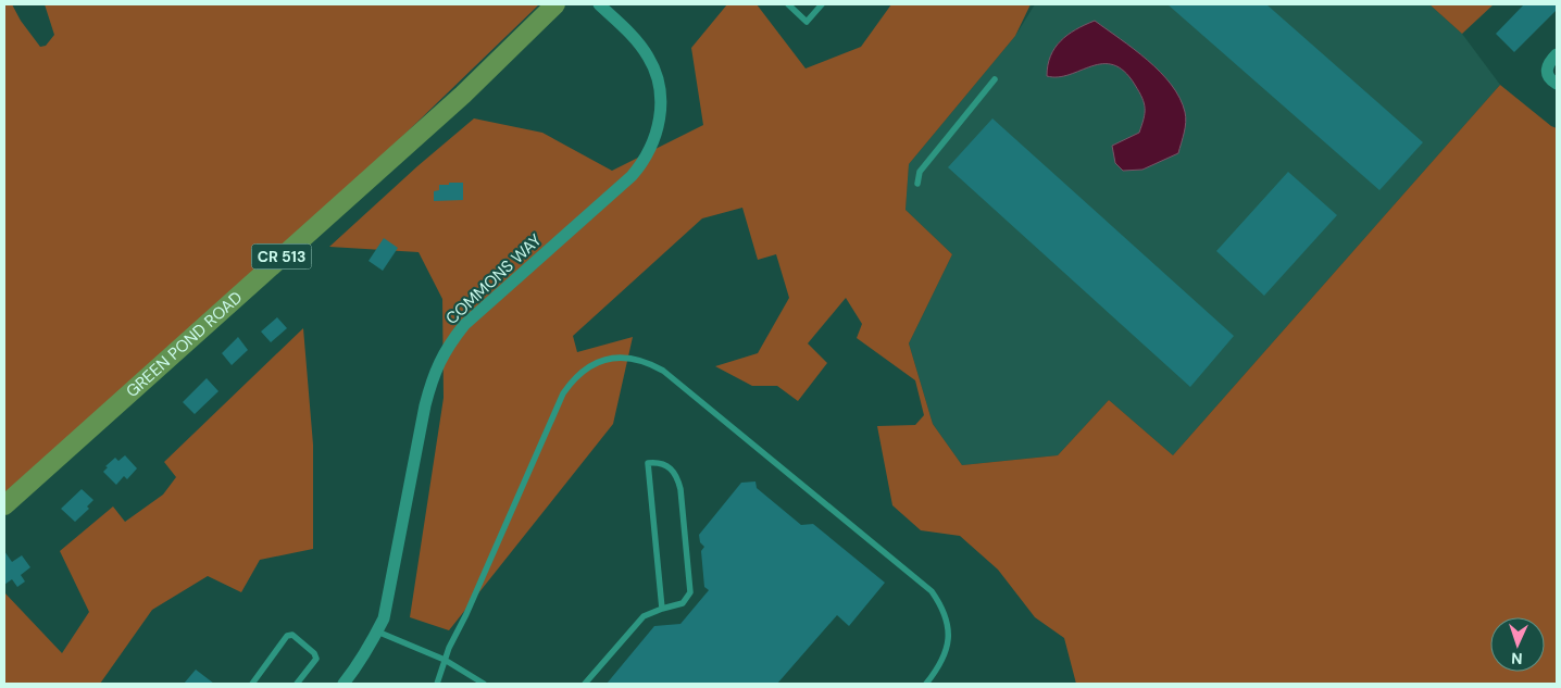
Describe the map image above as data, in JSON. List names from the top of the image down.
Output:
{
  "streets": {
    "main road": ["CR 513", "GREEN POND ROAD"],
    "street": ["COMMONS WAY"]
  },
  "north": "bottom"
}
